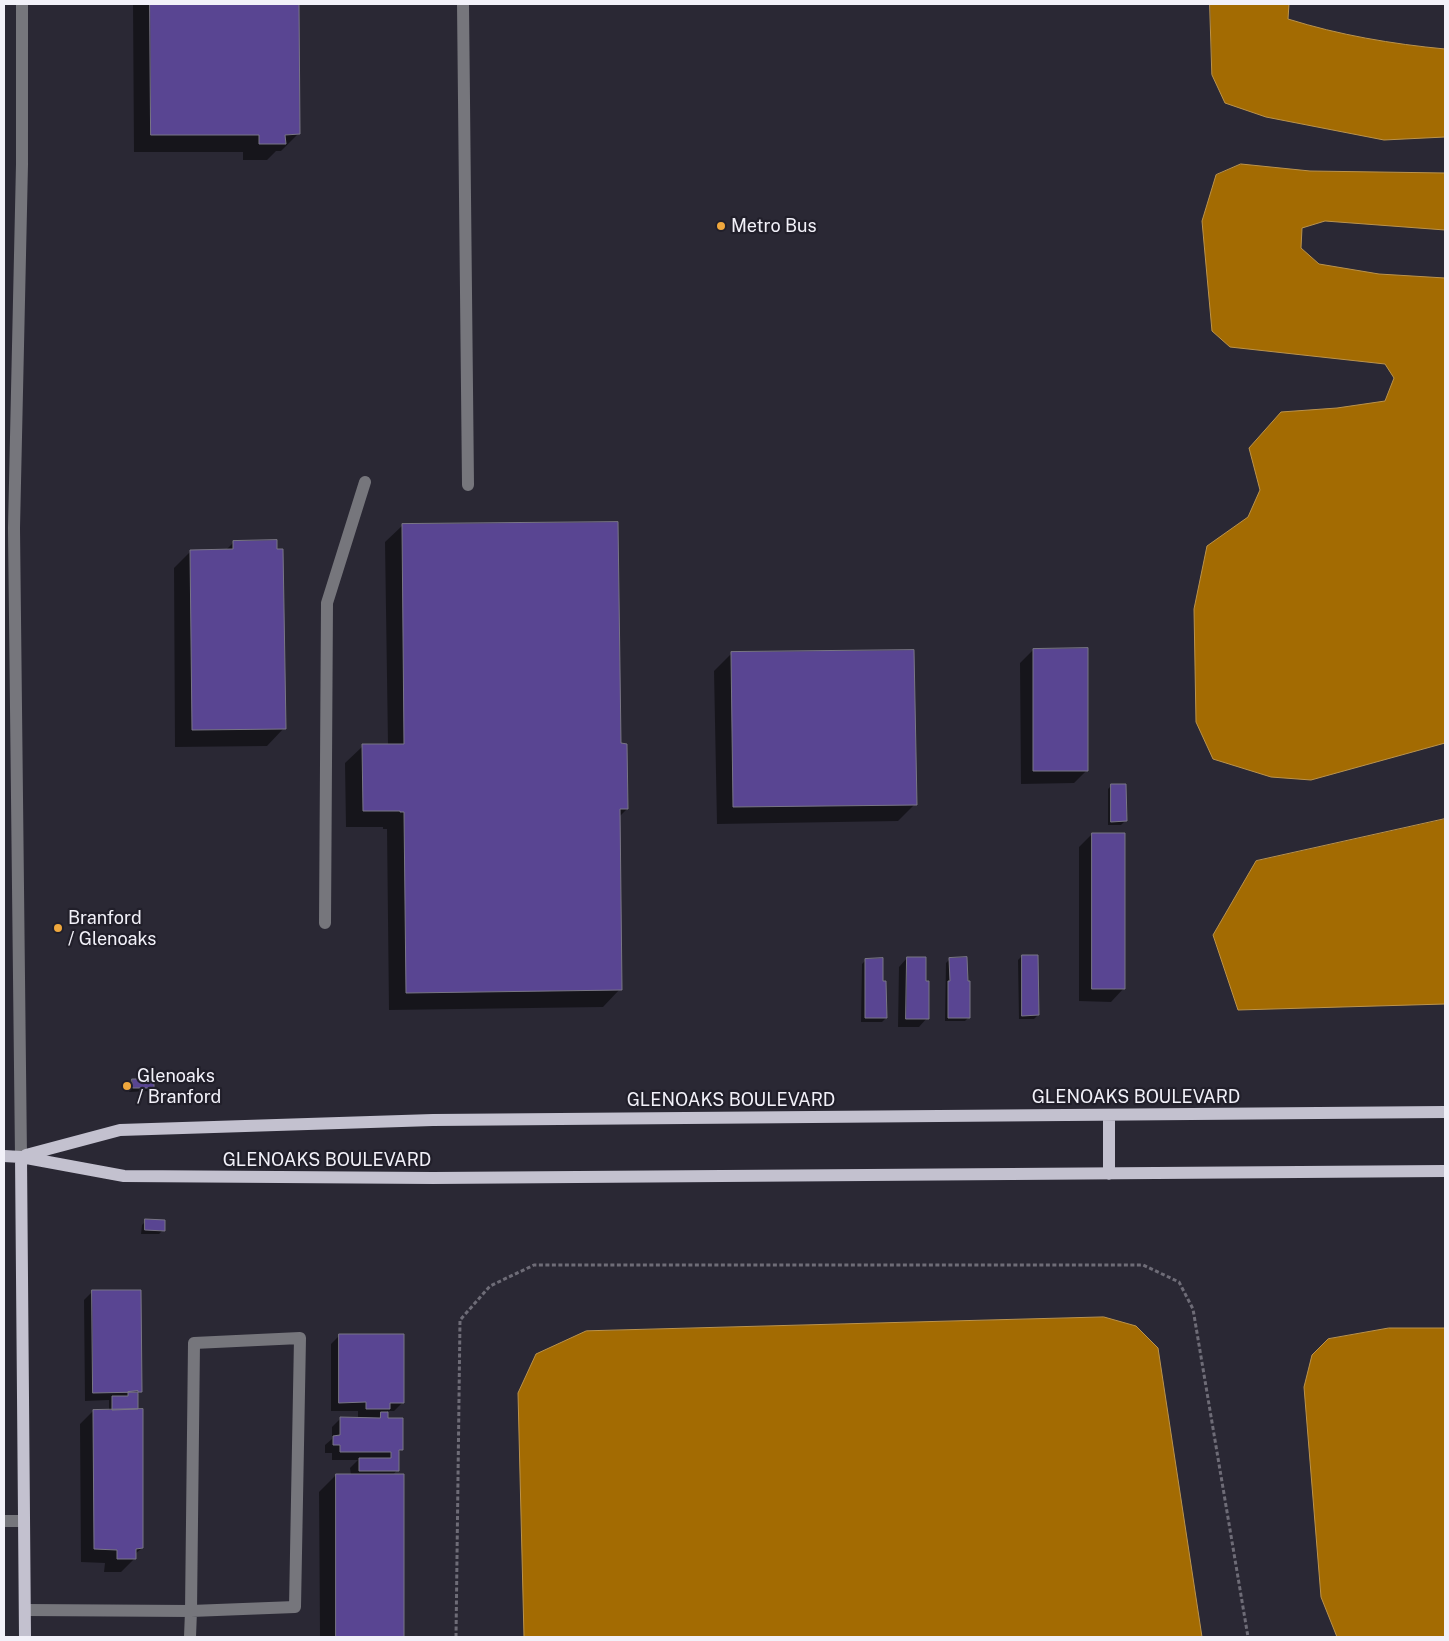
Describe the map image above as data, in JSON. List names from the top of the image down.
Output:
{
  "streets": {
    "main road": ["GLENOAKS BOULEVARD"]
  },
  "places": ["Metro Bus", "Branford / Glenoaks", "Glenoaks / Branford"]
}
